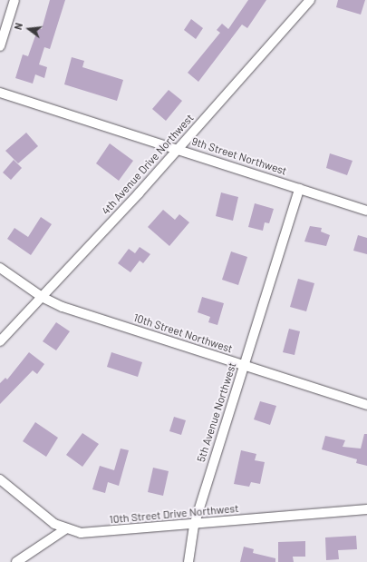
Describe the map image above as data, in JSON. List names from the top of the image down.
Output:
{
  "streets": {
    "street": [
      "9th Street Northwest",
      "4th Avenue Drive Northwest",
      "10th Street Northwest",
      "5th Avenue Northwest",
      "10th Street Drive Northwest"
    ]
  },
  "crossings": [
    ["9th Street Northwest", "4th Avenue Drive Northwest"],
    ["9th Street Northwest", "5th Avenue Northwest"],
    ["4th Avenue Drive Northwest", "10th Street Northwest"],
    ["10th Street Northwest", "5th Avenue Northwest"],
    ["5th Avenue Northwest", "10th Street Drive Northwest"]
  ],
  "north": "left"
}
